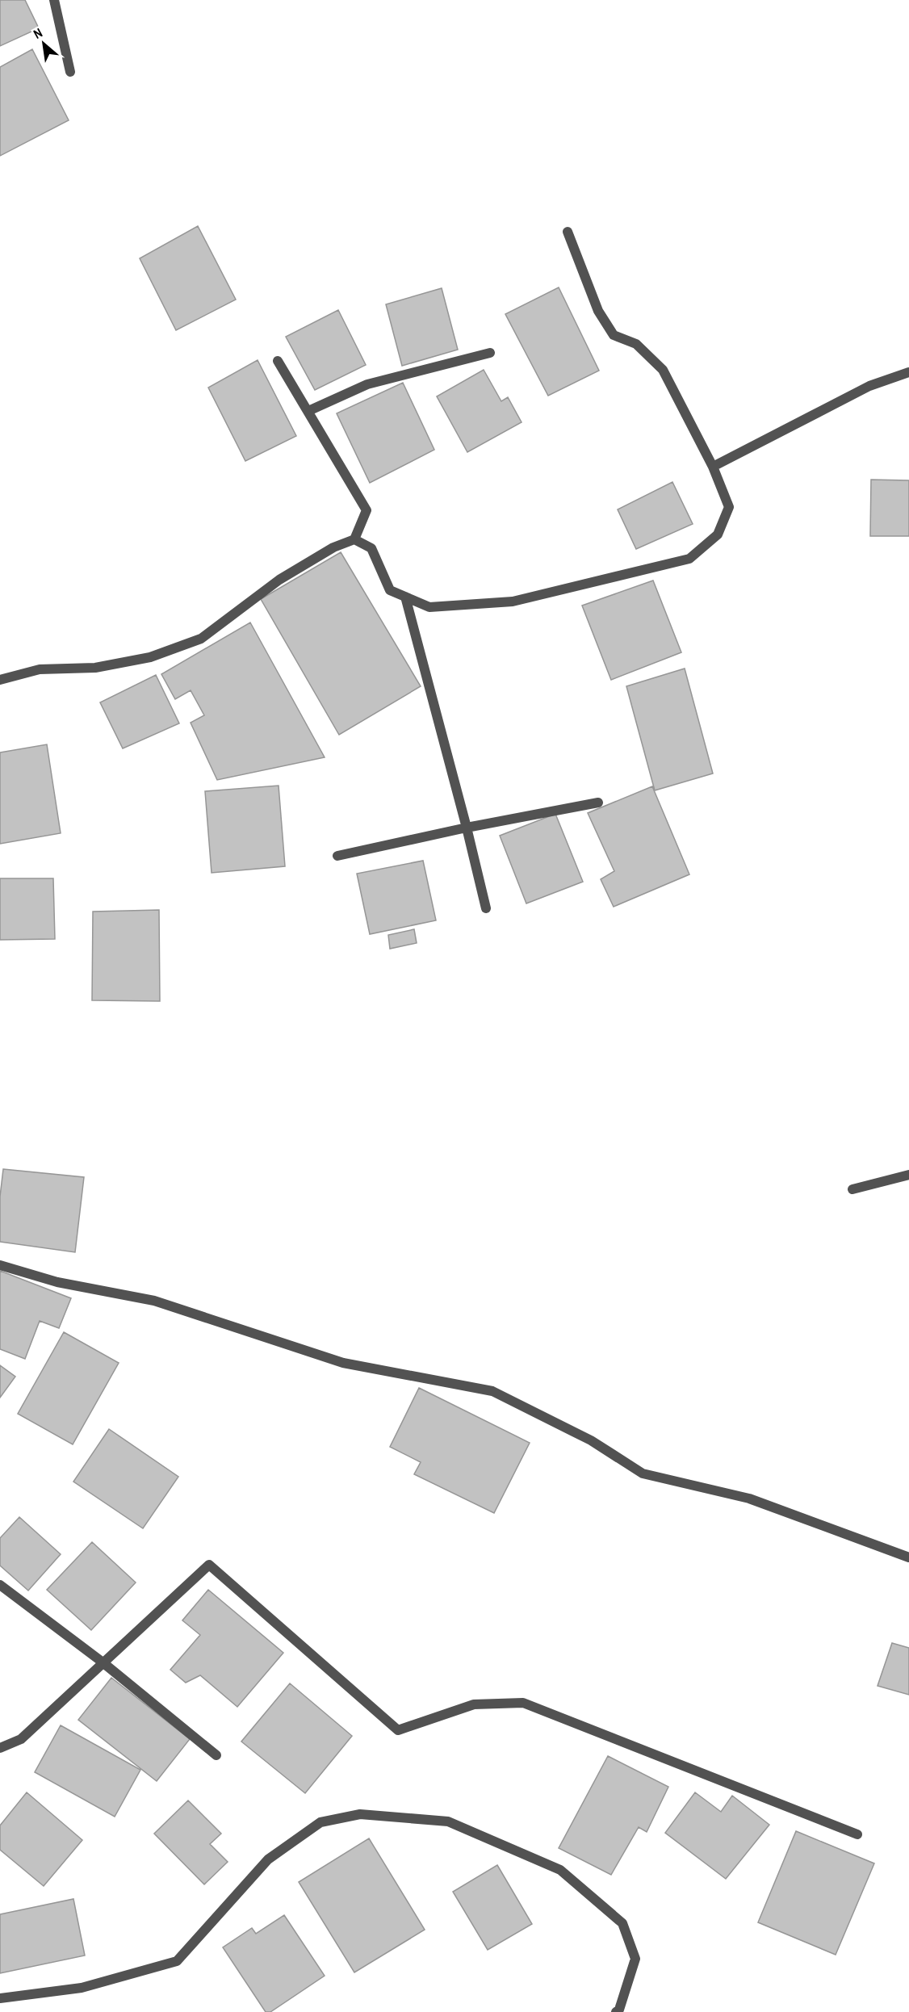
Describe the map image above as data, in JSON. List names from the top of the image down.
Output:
{
  "north": "top left"
}
